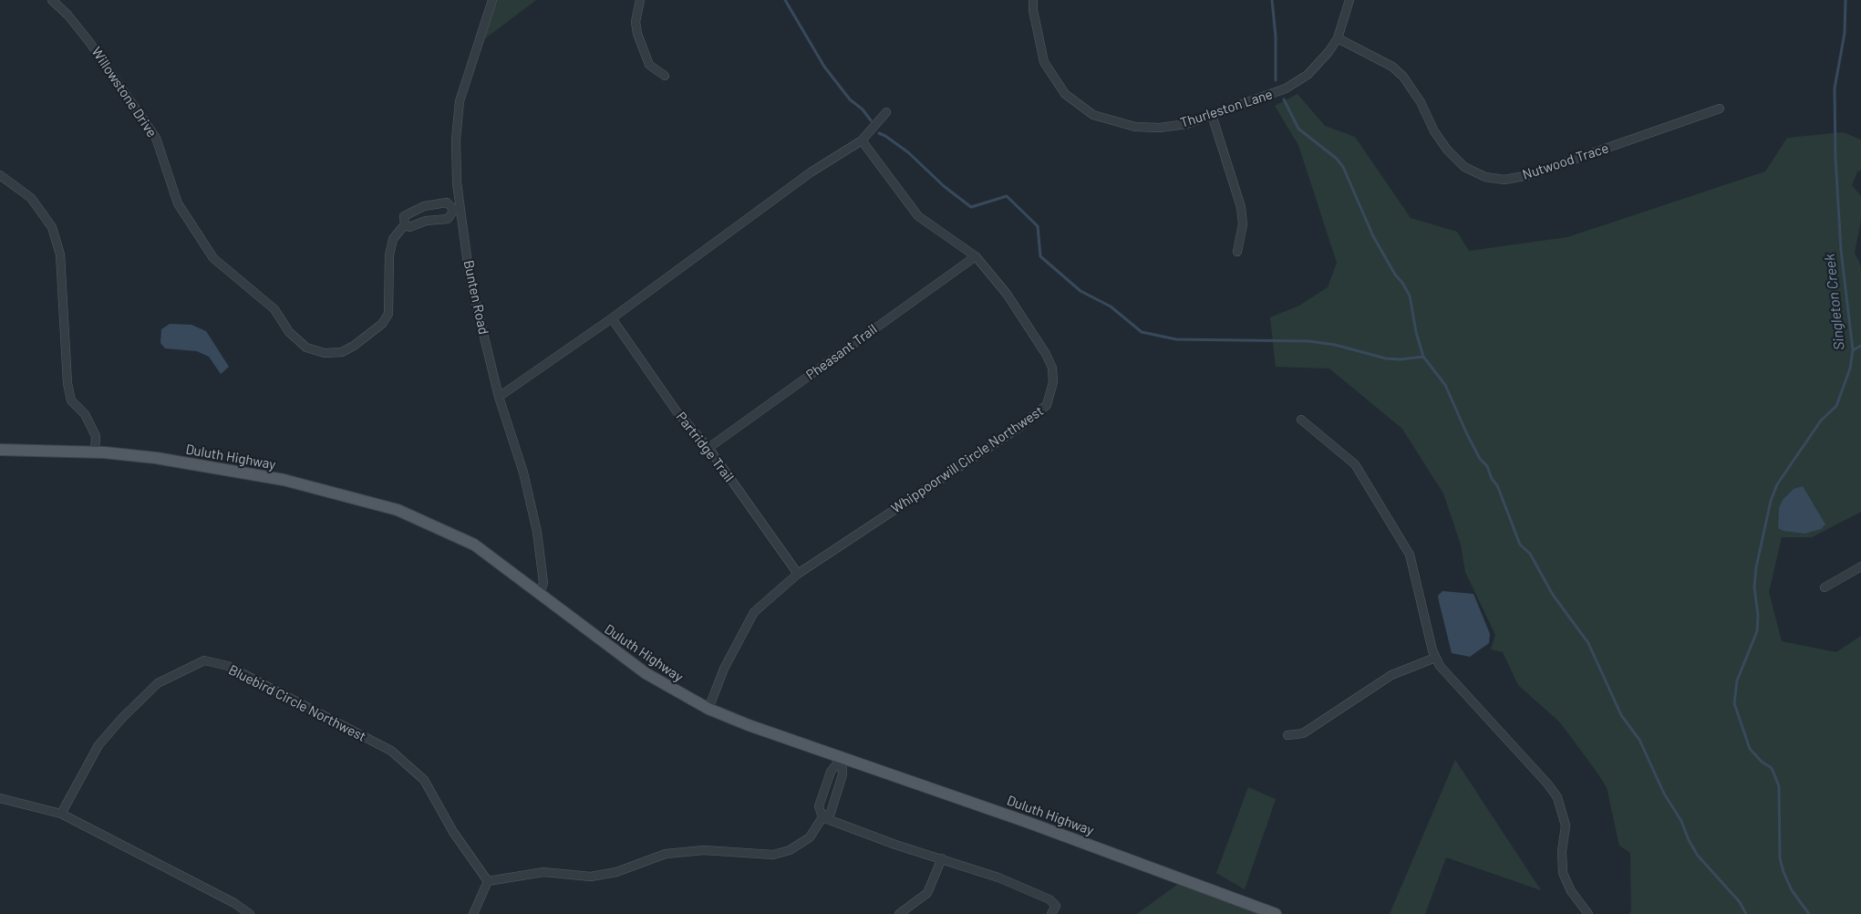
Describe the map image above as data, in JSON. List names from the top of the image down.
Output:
{
  "streets": {
    "main road": ["Duluth Highway"],
    "street": [
      "Willowstone Drive",
      "Thurleston Lane",
      "Nutwood Trace",
      "Bunten Road",
      "Pheasant Trail",
      "Partridge Trail",
      "Whippoorwill Circle Northwest",
      "Bluebird Circle Northwest"
    ]
  },
  "crossings": [
    ["Thurleston Lane", "Nutwood Trace"],
    ["Bunten Road", "Duluth Highway"],
    ["Pheasant Trail", "Partridge Trail"],
    ["Pheasant Trail", "Whippoorwill Circle Northwest"],
    ["Partridge Trail", "Whippoorwill Circle Northwest"],
    ["Duluth Highway", "Whippoorwill Circle Northwest"]
  ],
  "water": ["Singleton Creek"]
}
